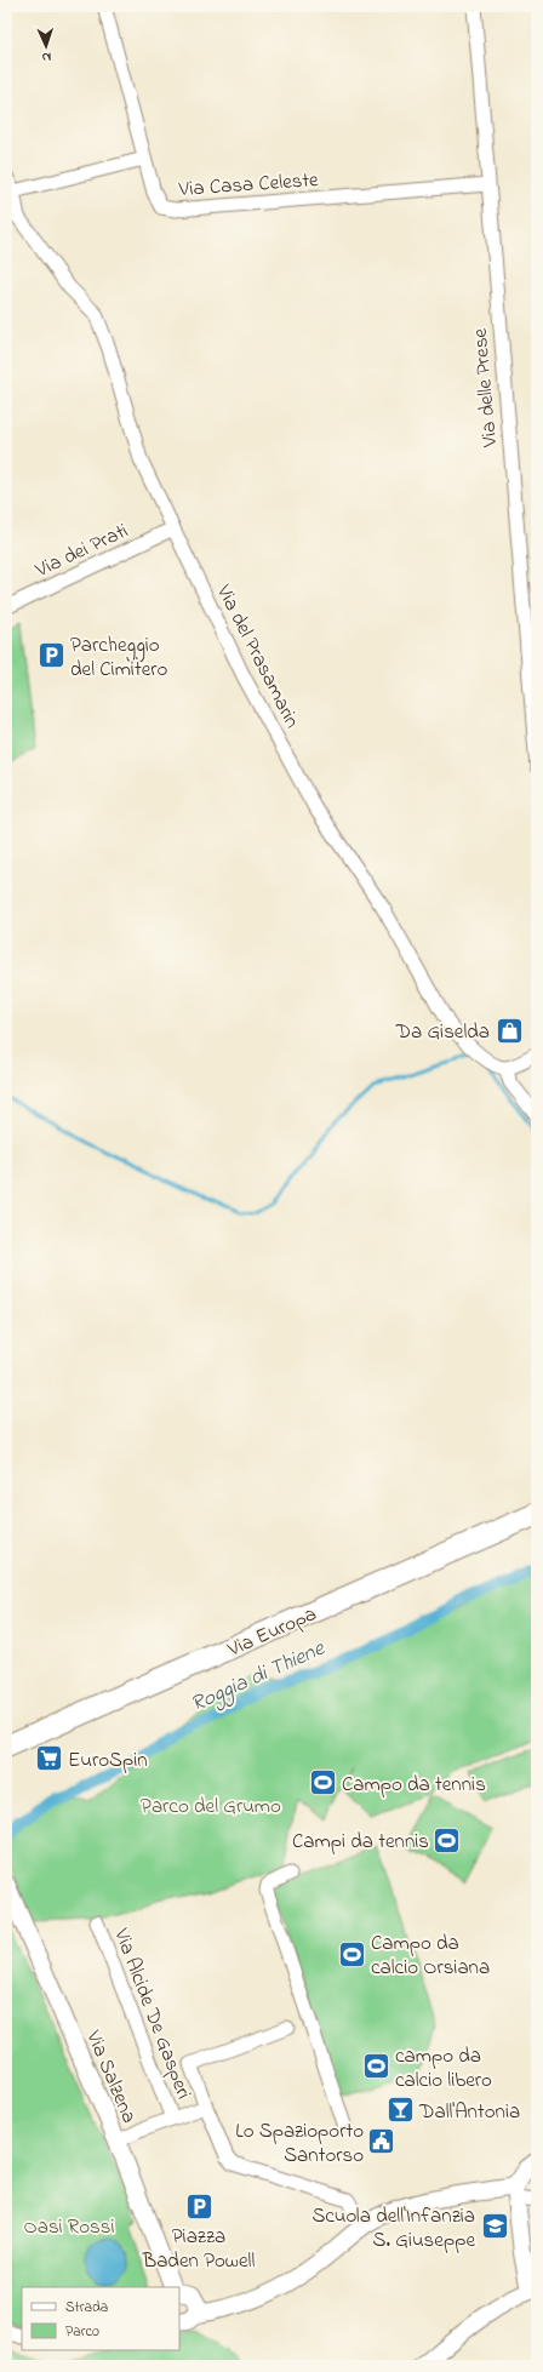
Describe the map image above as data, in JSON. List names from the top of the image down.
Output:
{
  "streets": {
    "main road": ["Via Europa"],
    "street": [
      "Via Casa Celeste",
      "Via delle Prese",
      "Via dei Prati",
      "Via del Prasamarin",
      "Via Alcide De Gasperi",
      "Via Salzena"
    ]
  },
  "crossings": [
    ["Via Casa Celeste", "Via delle Prese"],
    ["Via dei Prati", "Via del Prasamarin"]
  ],
  "water": ["Roggia di Thiene"],
  "parks": ["Parco del Grumo", "Oasi Rossi"],
  "places": {
    "parking": ["Parcheggio del Cimitero", "Piazza Baden Powell"],
    "shop": ["Da Giselda"],
    "supermarket": ["EuroSpin"],
    "sports": [
      "Campo da tennis",
      "Campi da tennis",
      "Campo da calcio Orsiana",
      "campo da calcio libero"
    ],
    "bar": ["Dall'Antonia"],
    "public building": ["Lo Spazioporto Santorso"],
    "school or university": ["Scuola dell'Infanzia S. Giuseppe"]
  },
  "legend": ["Strada", "Parco"],
  "north": "bottom"
}
